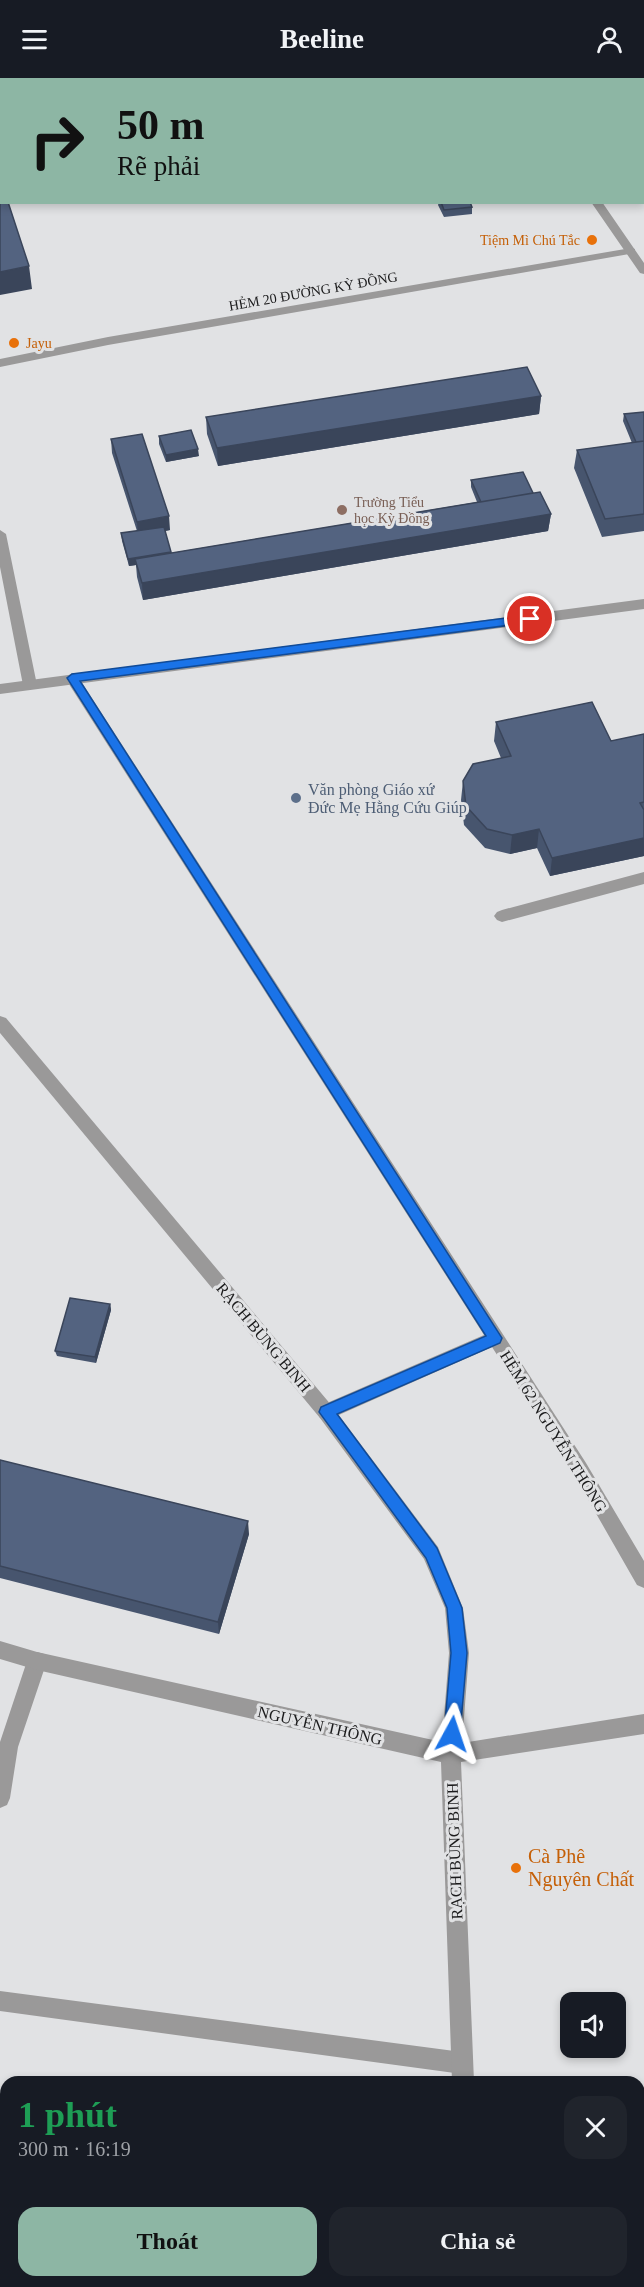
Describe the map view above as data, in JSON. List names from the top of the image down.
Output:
{
  "streets": {
    "street": [
      "HẺM 20 ĐƯỜNG KỲ ÐỒNG",
      "RẠCH BÙNG BINH",
      "HẺM 62 NGUYỄN THÔNG",
      "NGUYỄN THÔNG"
    ]
  },
  "crossings": [
    ["RẠCH BÙNG BINH", "NGUYỄN THÔNG"]
  ],
  "places": [
    "Tiệm Mì Chú Tắc",
    "Jayu",
    "Trường Tiểu học Kỳ Đồng",
    "Văn phòng Giáo xứ Đức Mẹ Hằng Cứu Giúp",
    "Cà Phê Nguyên Chất"
  ],
  "page": {
    "header": "Beeline",
    "turn": ["50 m", "Rẽ phải"],
    "heading": ["1 phút", "300 m · 16:19"],
    "buttons": ["Thoát", "Chia sẻ"]
  }
}
